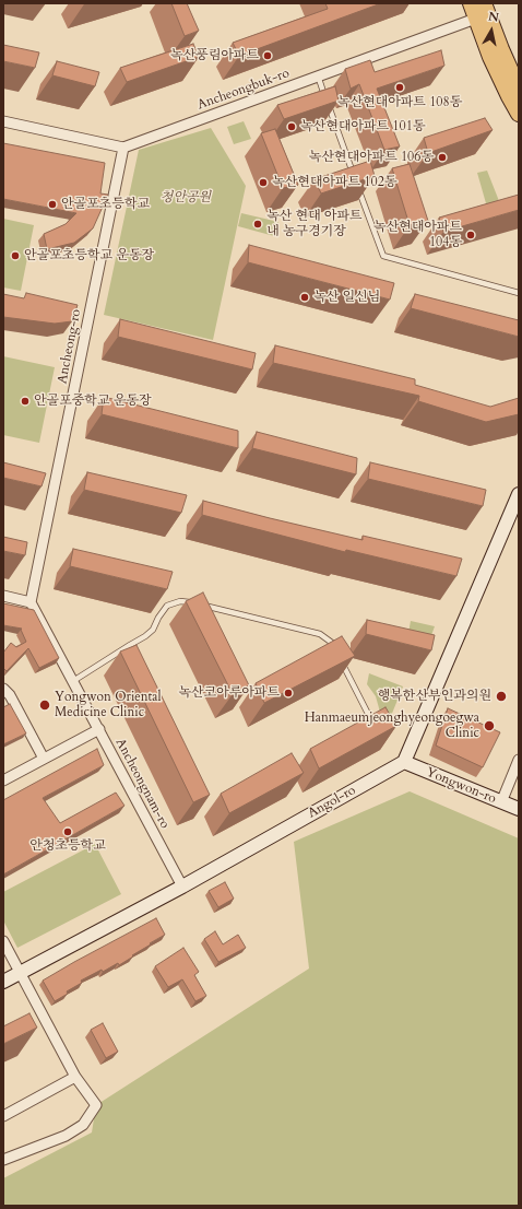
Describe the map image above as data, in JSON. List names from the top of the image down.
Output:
{
  "streets": {
    "main road": ["Yongwon-ro", "Angol-ro"],
    "street": ["Ancheongbuk-ro", "Ancheong-ro", "Ancheongnam-ro"]
  },
  "crossings": [
    ["Ancheongbuk-ro", "Ancheong-ro"],
    ["Ancheong-ro", "Ancheongnam-ro"],
    ["Ancheongnam-ro", "Angol-ro"],
    ["Yongwon-ro", "Angol-ro"]
  ],
  "parks": ["청안공원"],
  "places": [
    "녹산풍림아파트",
    "녹산현대아파트 108동",
    "녹산현대아파트 101동",
    "녹산현대아파트 106동",
    "녹산현대아파트 102동",
    "안골포초등학교",
    "녹산 현대 아파트 내 농구경기장",
    "녹산현대아파트 104동",
    "안골포초등학교 운동장",
    "녹산 일신님",
    "안골포중학교 운동장",
    "녹산코아루아파트",
    "행복한산부인과의원",
    "Yongwon Oriental Medicine Clinic",
    "Hanmaeumjeonghyeongoegwa Clinic",
    "안청초등학교"
  ],
  "north": "top"
}
